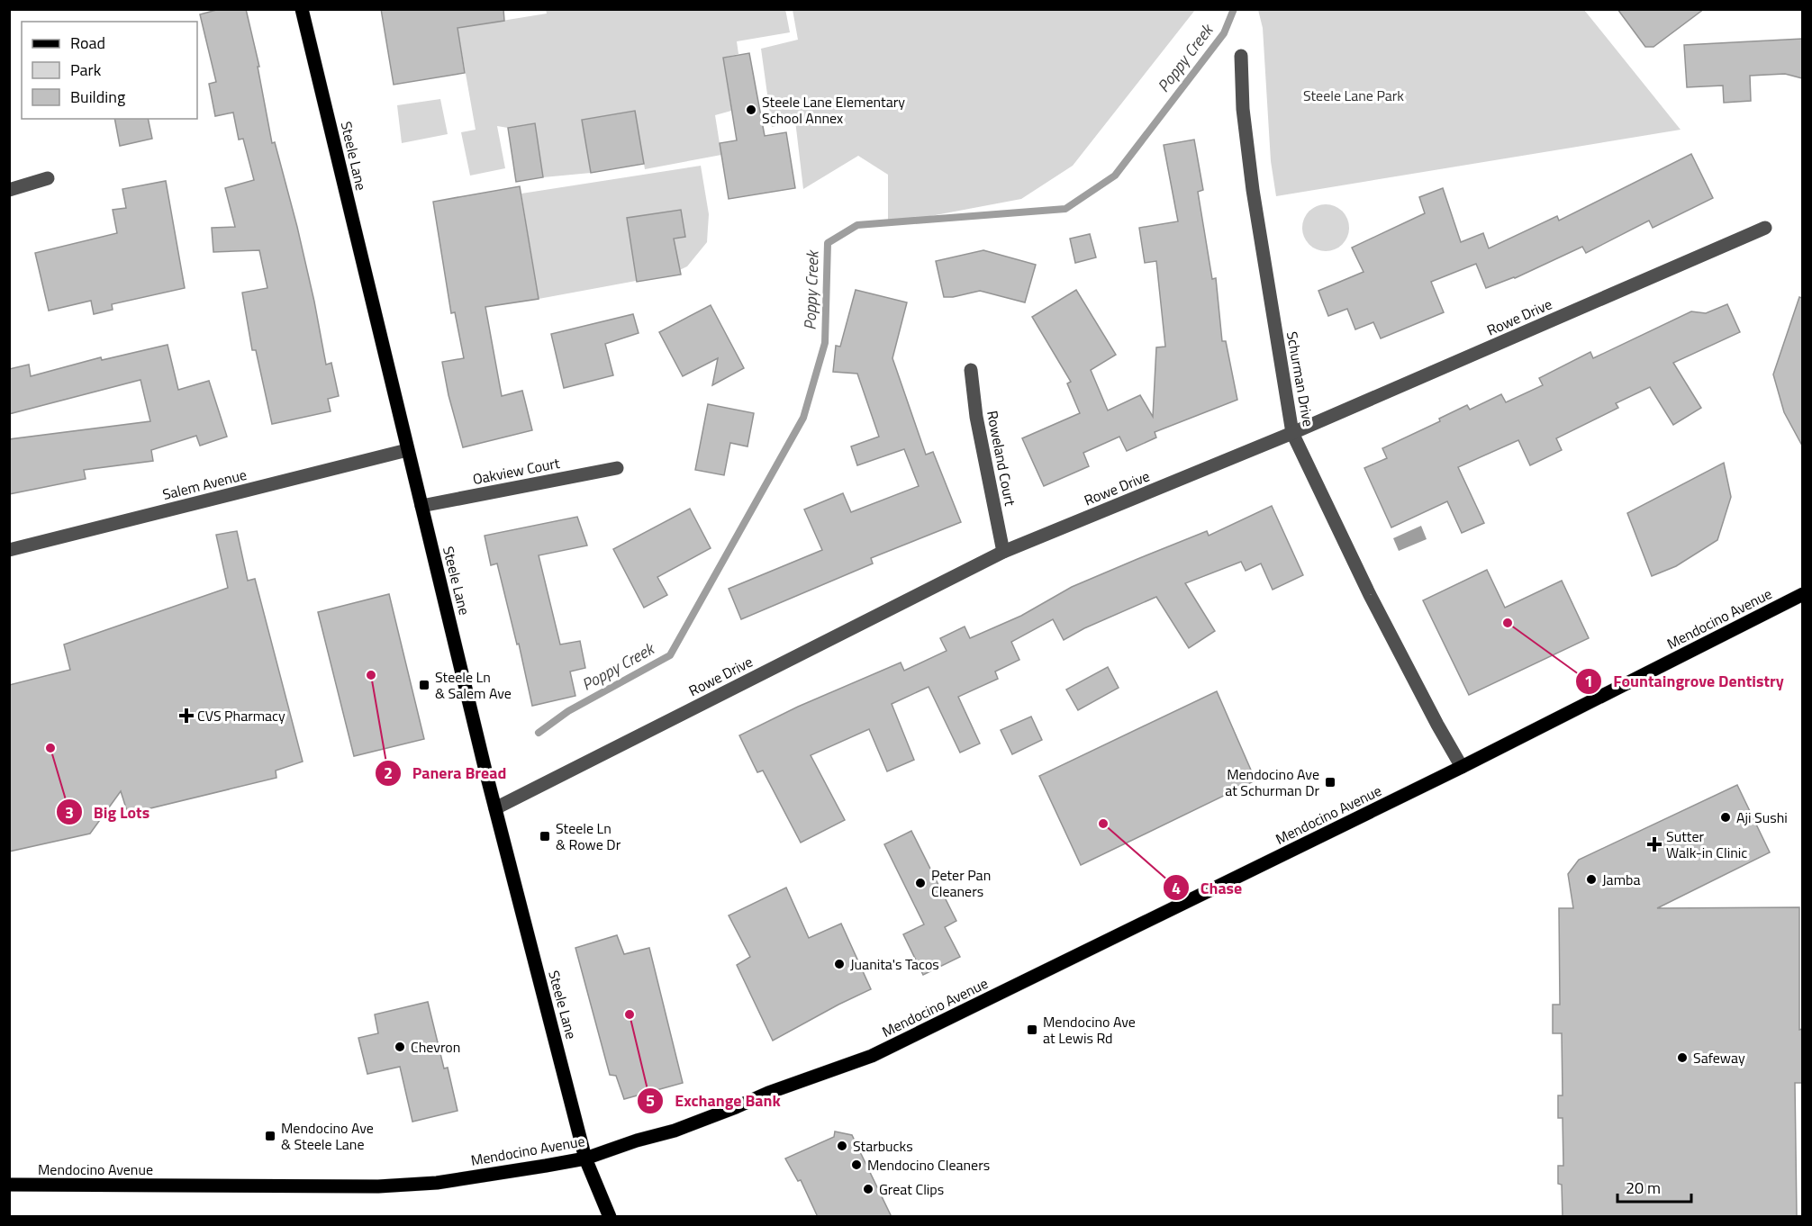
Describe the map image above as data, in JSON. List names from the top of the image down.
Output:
{
  "streets": {
    "main road": ["Steele Lane", "Mendocino Avenue"],
    "street": [
      "Rowe Drive",
      "Schurman Drive",
      "Roweland Court",
      "Oakview Court",
      "Salem Avenue"
    ]
  },
  "crossings": [
    ["Steele Lane", "Rowe Drive"],
    ["Steele Lane", "Oakview Court"],
    ["Steele Lane", "Salem Avenue"],
    ["Steele Lane", "Mendocino Avenue"],
    ["Rowe Drive", "Schurman Drive"],
    ["Rowe Drive", "Roweland Court"],
    ["Schurman Drive", "Mendocino Avenue"]
  ],
  "water": ["Poppy Creek"],
  "parks": ["Steele Lane Park"],
  "places": {
    "other": [
      "Steele Lane Elementary School Annex",
      "Fountaingrove Dentistry",
      "Panera Bread",
      "Big Lots",
      "Aji Sushi",
      "Chase",
      "Jamba",
      "Peter Pan Cleaners",
      "Juanita's Tacos",
      "Exchange Bank",
      "Chevron",
      "Safeway",
      "Starbucks",
      "Mendocino Cleaners",
      "Great Clips"
    ],
    "transit": [
      "Steele Ln & Salem Ave",
      "Mendocino Ave at Schurman Dr",
      "Steele Ln & Rowe Dr",
      "Mendocino Ave at Lewis Rd",
      "Mendocino Ave & Steele Lane"
    ],
    "health": ["CVS Pharmacy", "Sutter Walk-in Clinic"]
  },
  "legend": ["Road", "Park", "Building"],
  "scale_bar": "20 m"
}
